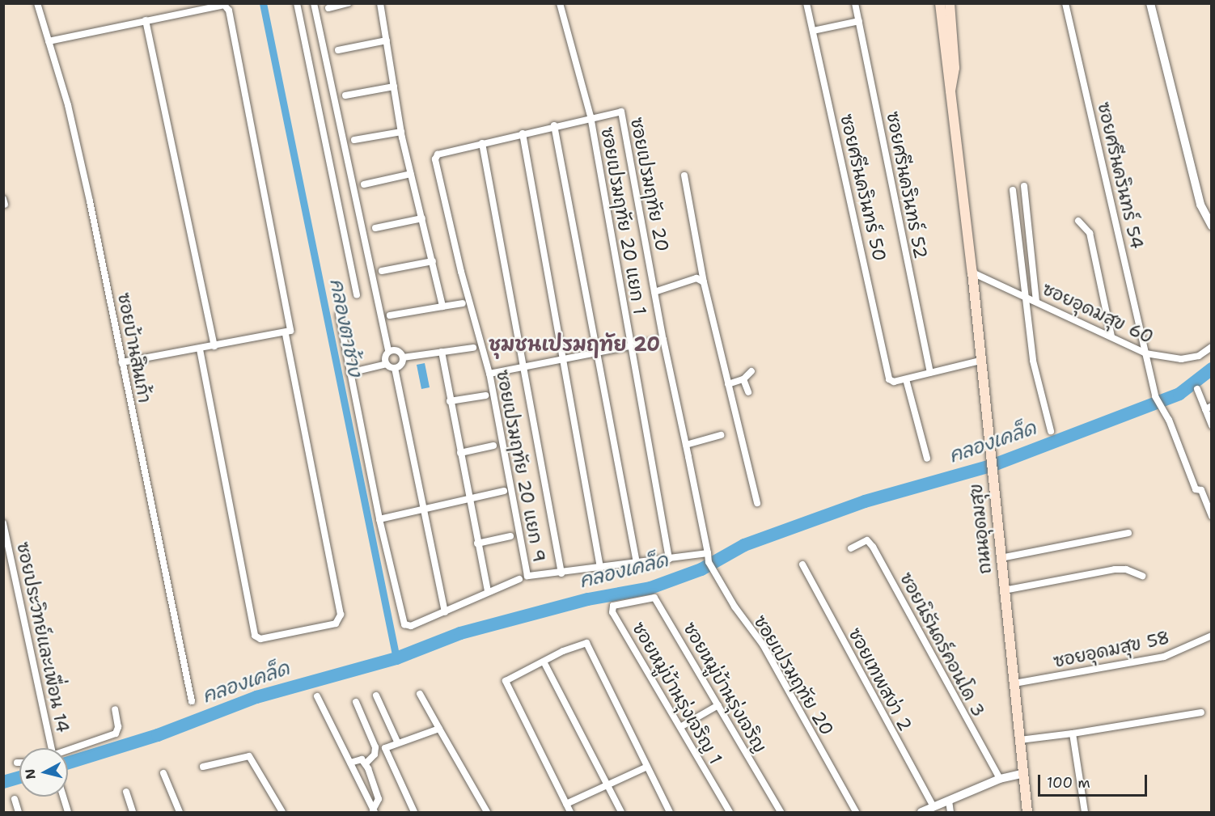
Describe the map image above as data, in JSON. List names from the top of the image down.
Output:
{
  "streets": {
    "main road": ["ถนนอุดมสุข"],
    "street": [
      "ซอยศรีนครินทร์ 54",
      "ซอยเปรมฤทัย 20",
      "ซอยศรีนครินทร์ 52",
      "ซอยศรีนครินทร์ 50",
      "ซอยเปรมฤทัย 20 แยก 1",
      "ซอยอุดมสุข 60",
      "ซอยบ้านสินเก้า",
      "ซอยเปรมฤทัย 20 แยก 9",
      "ซอยประวิทย์และเพื่อน 14",
      "ซอยนิรันดร์คอนโด 3",
      "ซอยอุดมสุข 58",
      "ซอยเทพสง่า 2",
      "ซอยหมู่บ้านรุ่งเจริญ",
      "ซอยหมู่บ้านรุ่งเจริญ 1"
    ]
  },
  "crossings": [
    ["ซอยศรีนครินทร์ 54", "ซอยอุดมสุข 60"],
    ["ซอยเปรมฤทัย 20", "ซอยเปรมฤทัย 20 แยก 1"],
    ["ซอยเปรมฤทัย 20", "ซอยเปรมฤทัย 20 แยก 9"],
    ["ซอยอุดมสุข 60", "ถนนอุดมสุข"],
    ["ถนนอุดมสุข", "ซอยอุดมสุข 58"],
    ["ซอยหมู่บ้านรุ่งเจริญ", "ซอยหมู่บ้านรุ่งเจริญ 1"]
  ],
  "districts": ["ชุมชนเปรมฤทัย 20"],
  "water": ["คลองตาช้าง", "คลองเคล็ด"],
  "scale_bar": "100 m",
  "north": "left"
}
